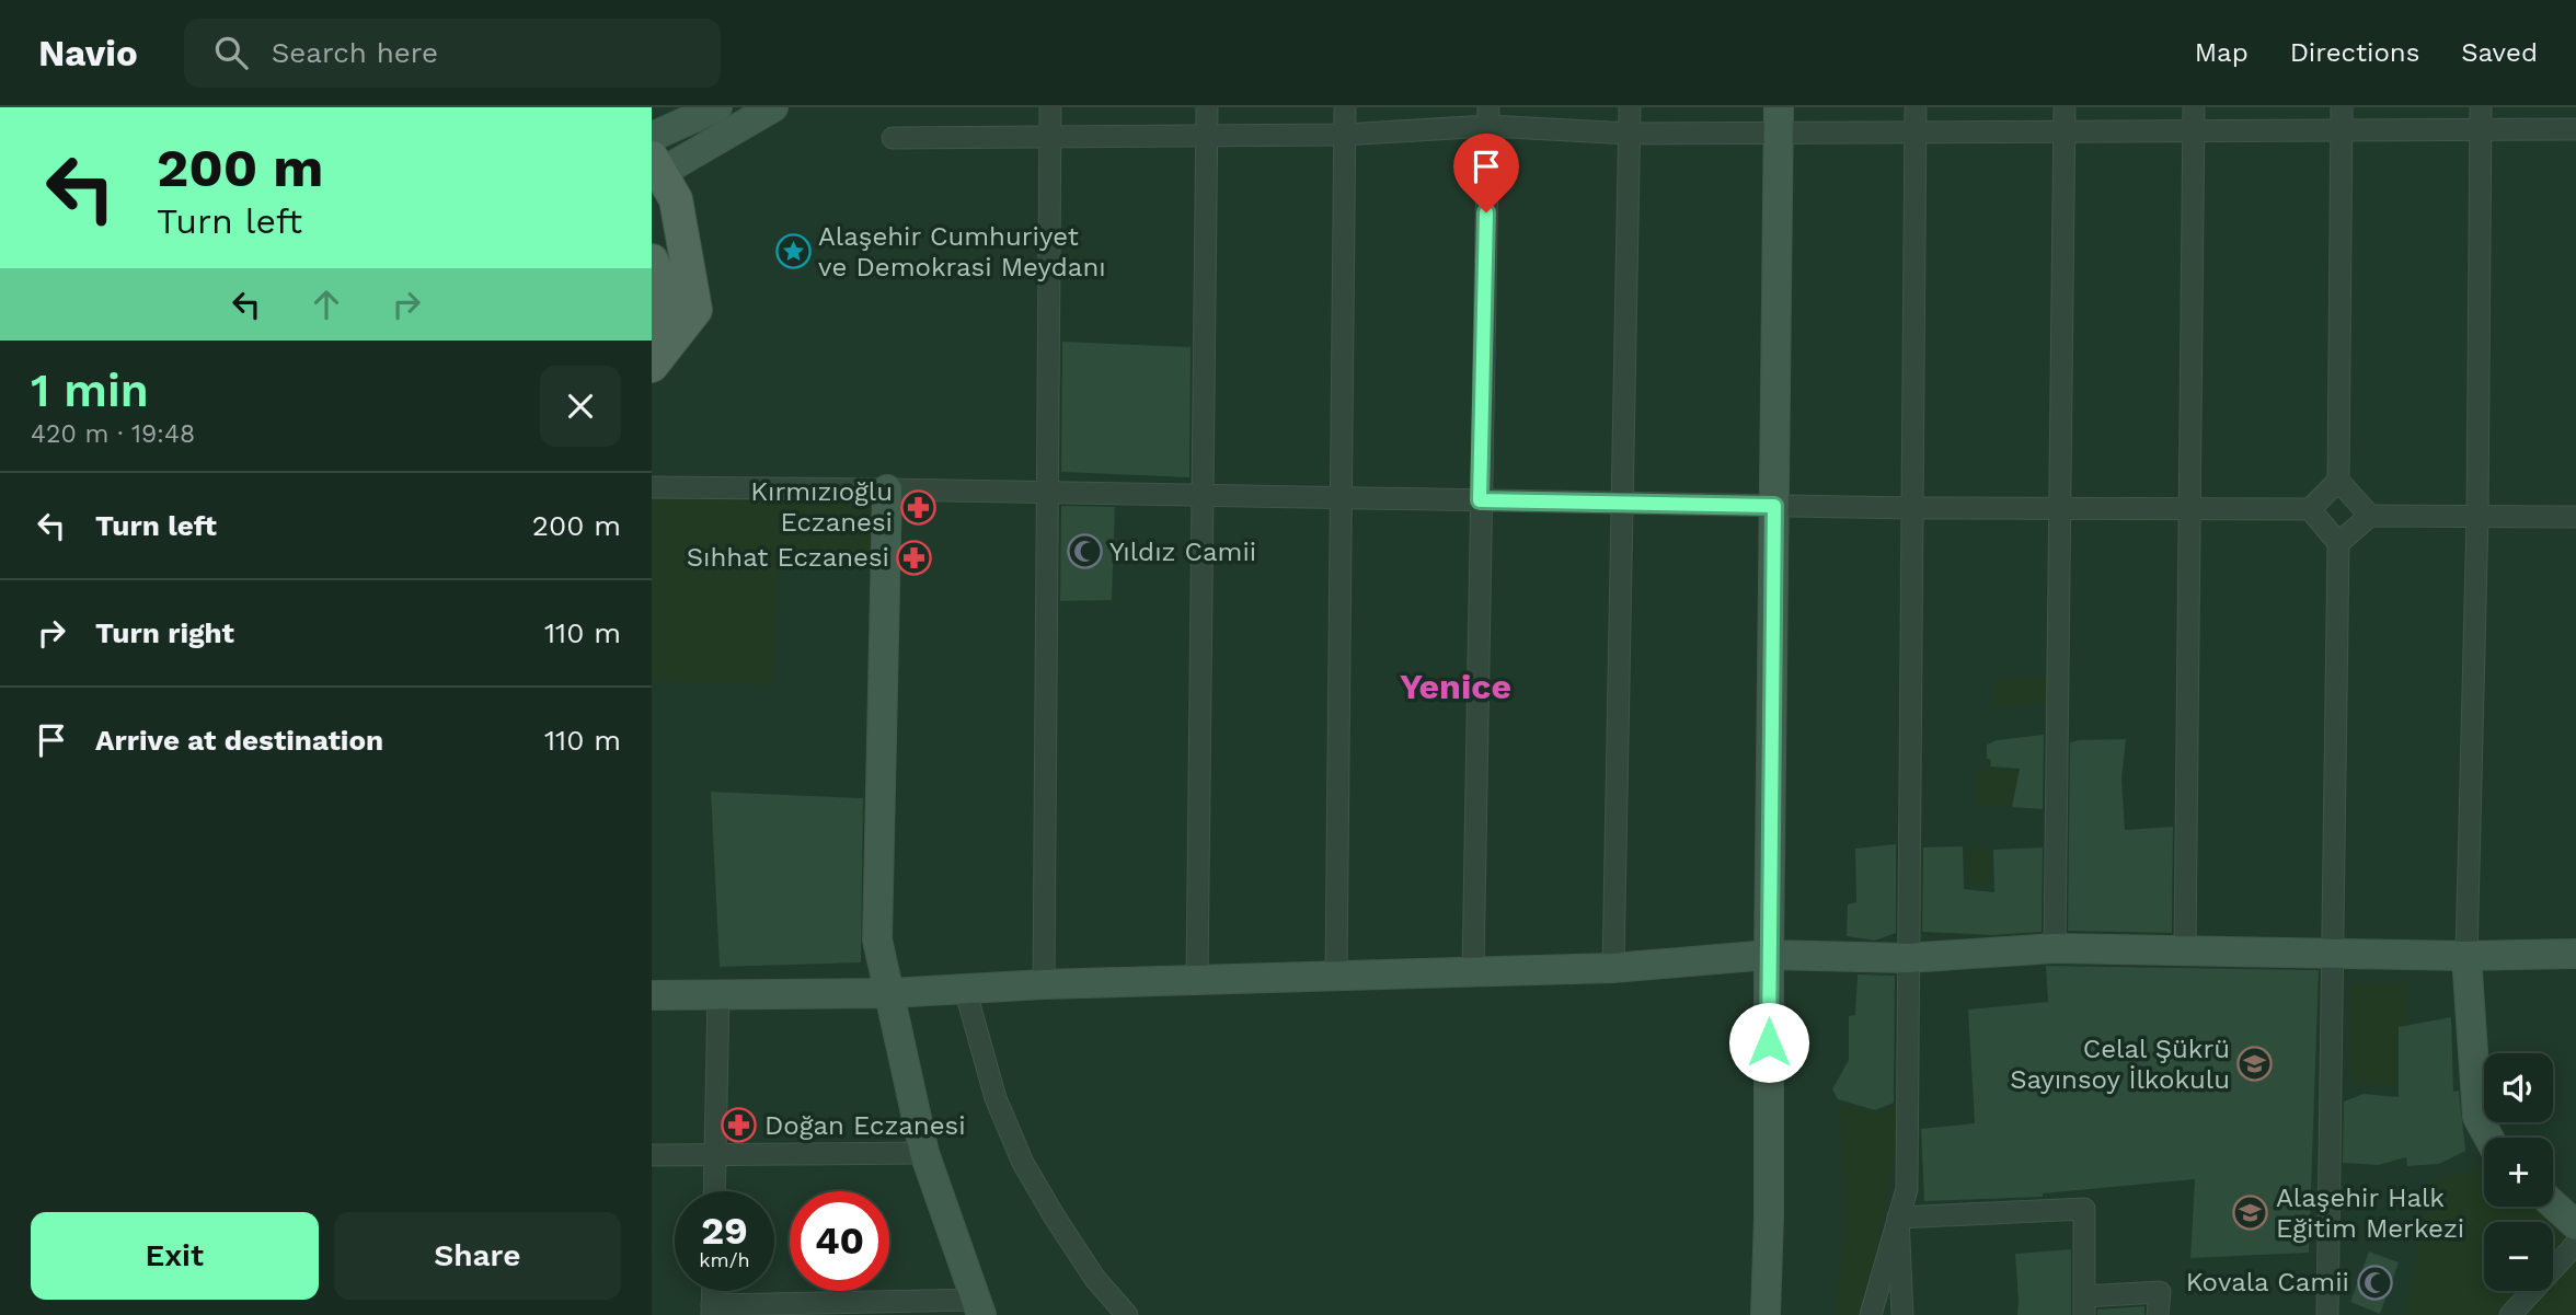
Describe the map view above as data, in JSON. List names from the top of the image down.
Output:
{
  "districts": ["Yenice"],
  "places": {
    "place": ["Alaşehir Cumhuriyet ve Demokrasi Meydanı"],
    "pharmacy": ["Kırmızıoğlu Eczanesi", "Sıhhat Eczanesi", "Doğan Eczanesi"],
    "mosque": ["Yıldız Camii", "Kovala Camii"],
    "school or university": ["Celal Şükrü Sayınsoy İlkokulu", "Alaşehir Halk Eğitim Merkezi"]
  },
  "page": {
    "header": "Navio",
    "search": "Search here",
    "nav": ["Map", "Directions", "Saved"],
    "turn": ["200 m", "Turn left"],
    "heading": ["1 min", "420 m · 19:48"],
    "list": [
      {
        "name": "Turn left",
        "value": "200 m"
      },
      {
        "name": "Turn right",
        "value": "110 m"
      },
      {
        "name": "Arrive at destination",
        "value": "110 m"
      }
    ],
    "map_buttons": ["+", "−"],
    "speed": "29 km/h",
    "limit": "40",
    "buttons": ["Exit", "Share"]
  }
}
